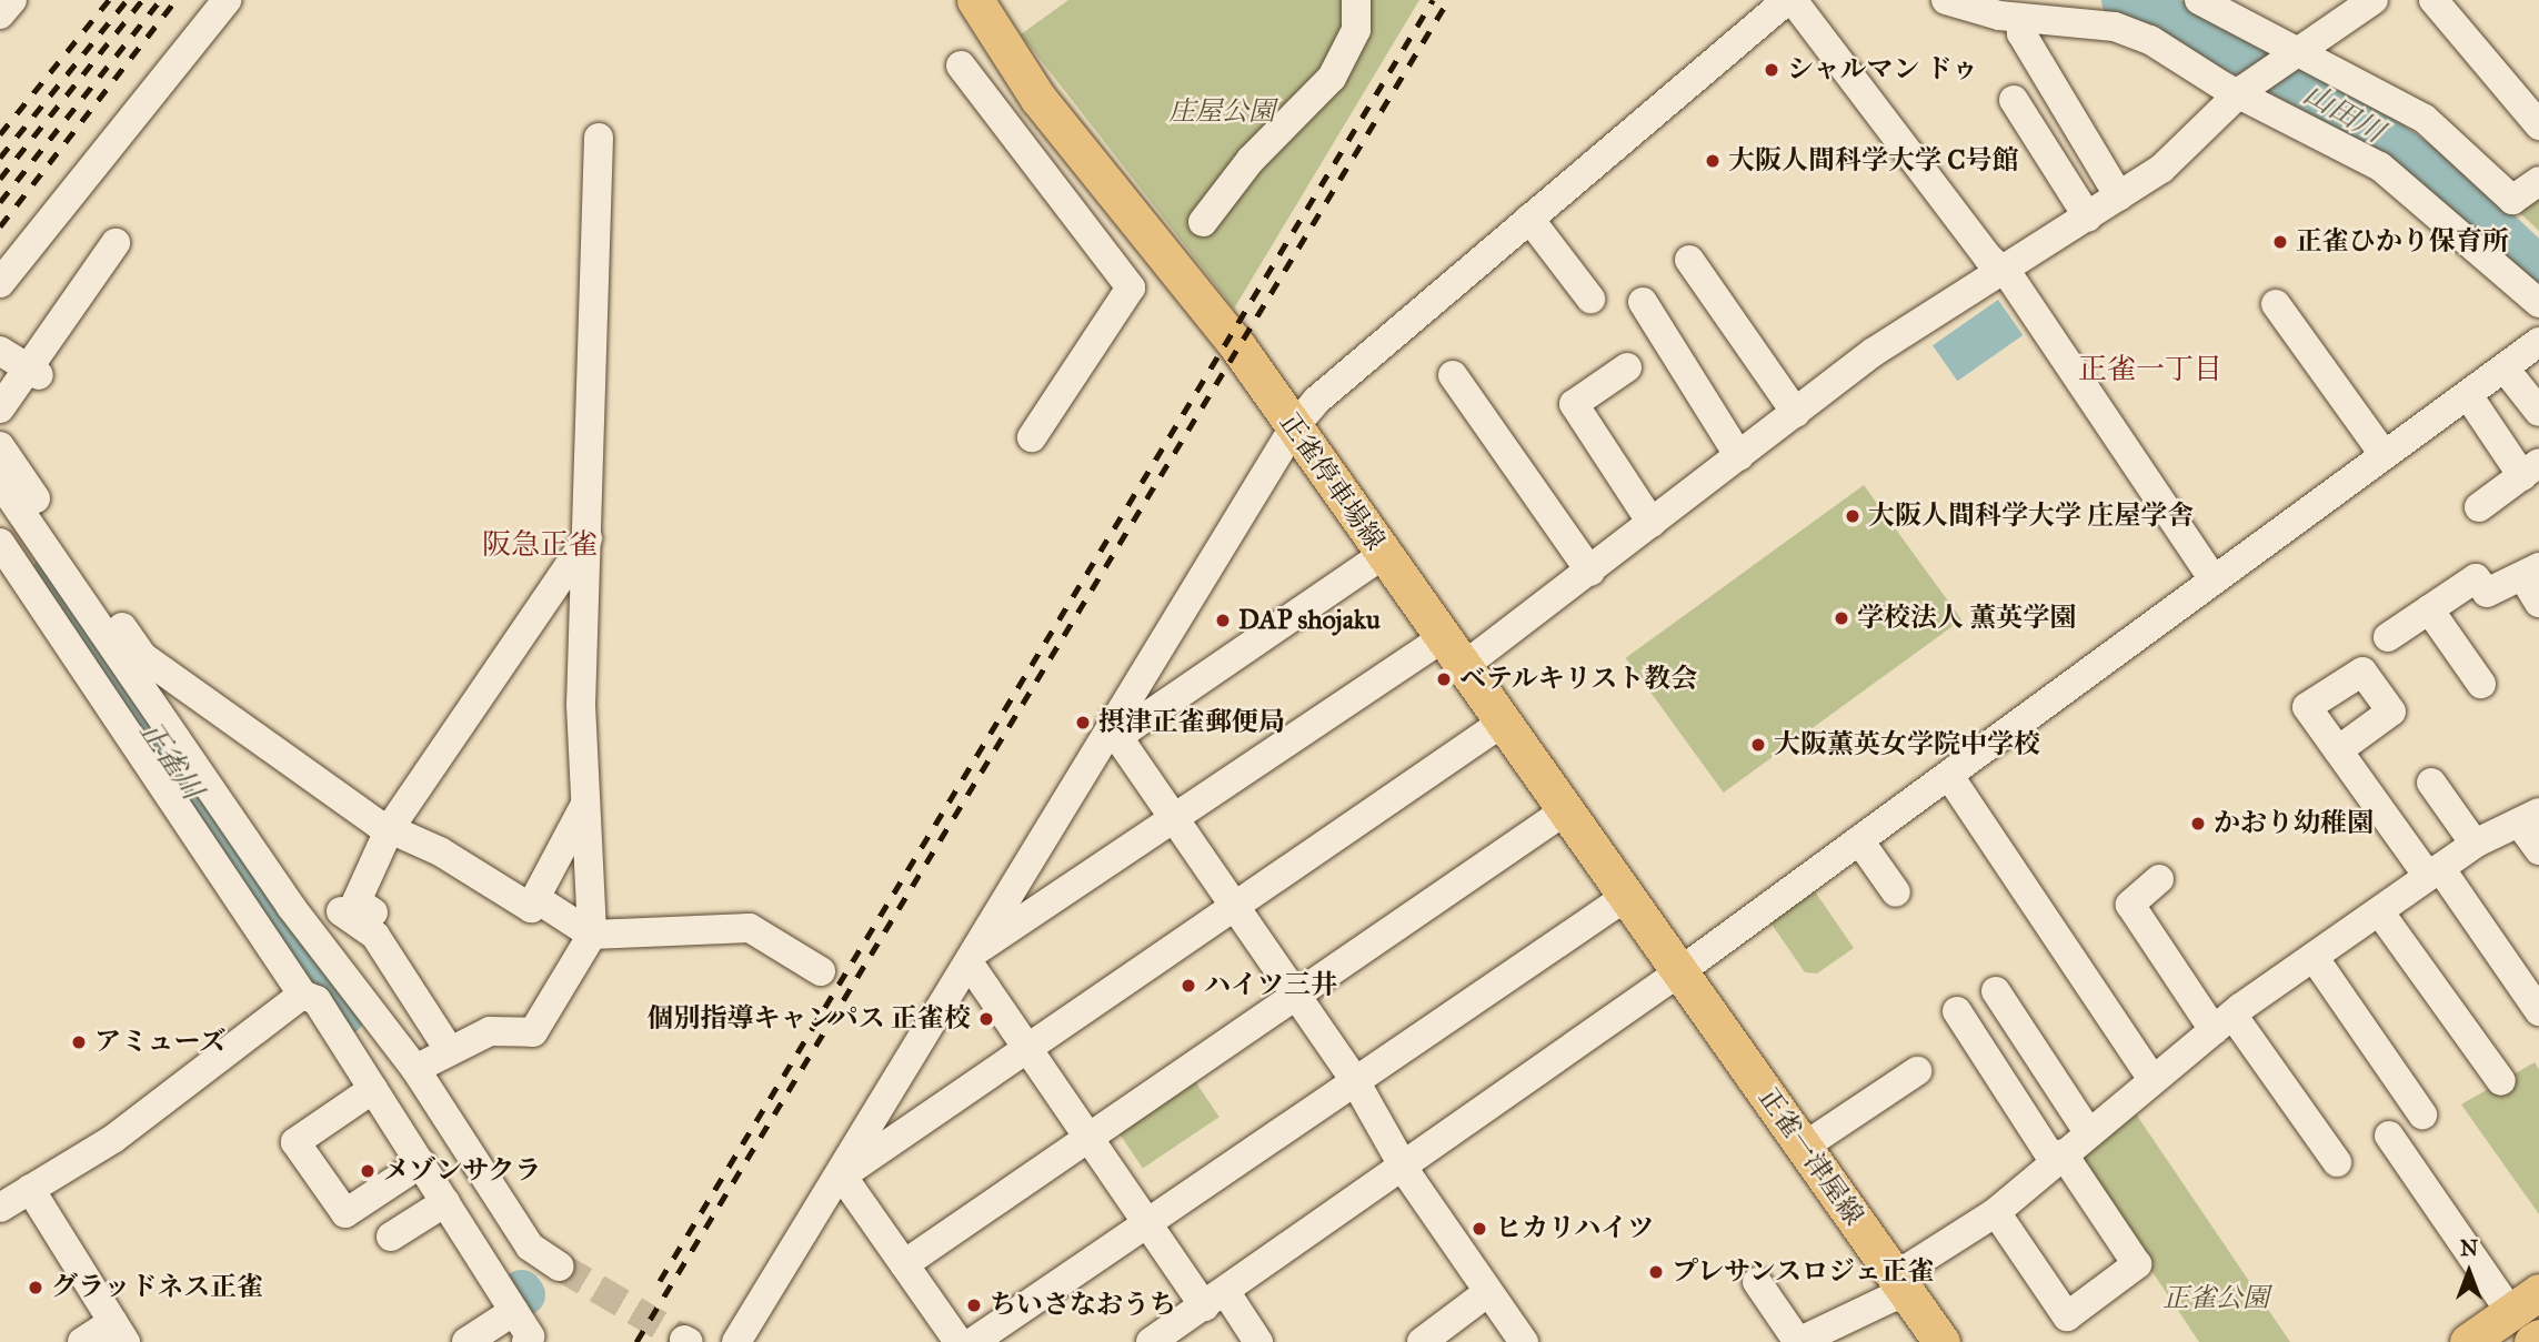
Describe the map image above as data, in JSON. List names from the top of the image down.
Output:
{
  "streets": {
    "main road": ["正雀停車場線", "正雀一津屋線"]
  },
  "crossings": [
    ["正雀停車場線", "正雀一津屋線"]
  ],
  "districts": ["正雀一丁目", "阪急正雀"],
  "water": ["山田川", "正雀川"],
  "parks": ["庄屋公園", "正雀公園"],
  "places": [
    "シャルマン ドゥ",
    "大阪人間科学大学 C号館",
    "正雀ひかり保育所",
    "大阪人間科学大学 庄屋学舎",
    "学校法人 薫英学園",
    "DAP shojaku",
    "ベテルキリスト教会",
    "摂津正雀郵便局",
    "大阪薫英女学院中学校",
    "かおり幼稚園",
    "ハイツ三井",
    "個別指導キャンパス 正雀校",
    "アミューズ",
    "メゾンサクラ",
    "ヒカリハイツ",
    "プレサンスロジェ正雀",
    "グラッドネス正雀",
    "ちいさなおうち"
  ],
  "north": "top"
}
